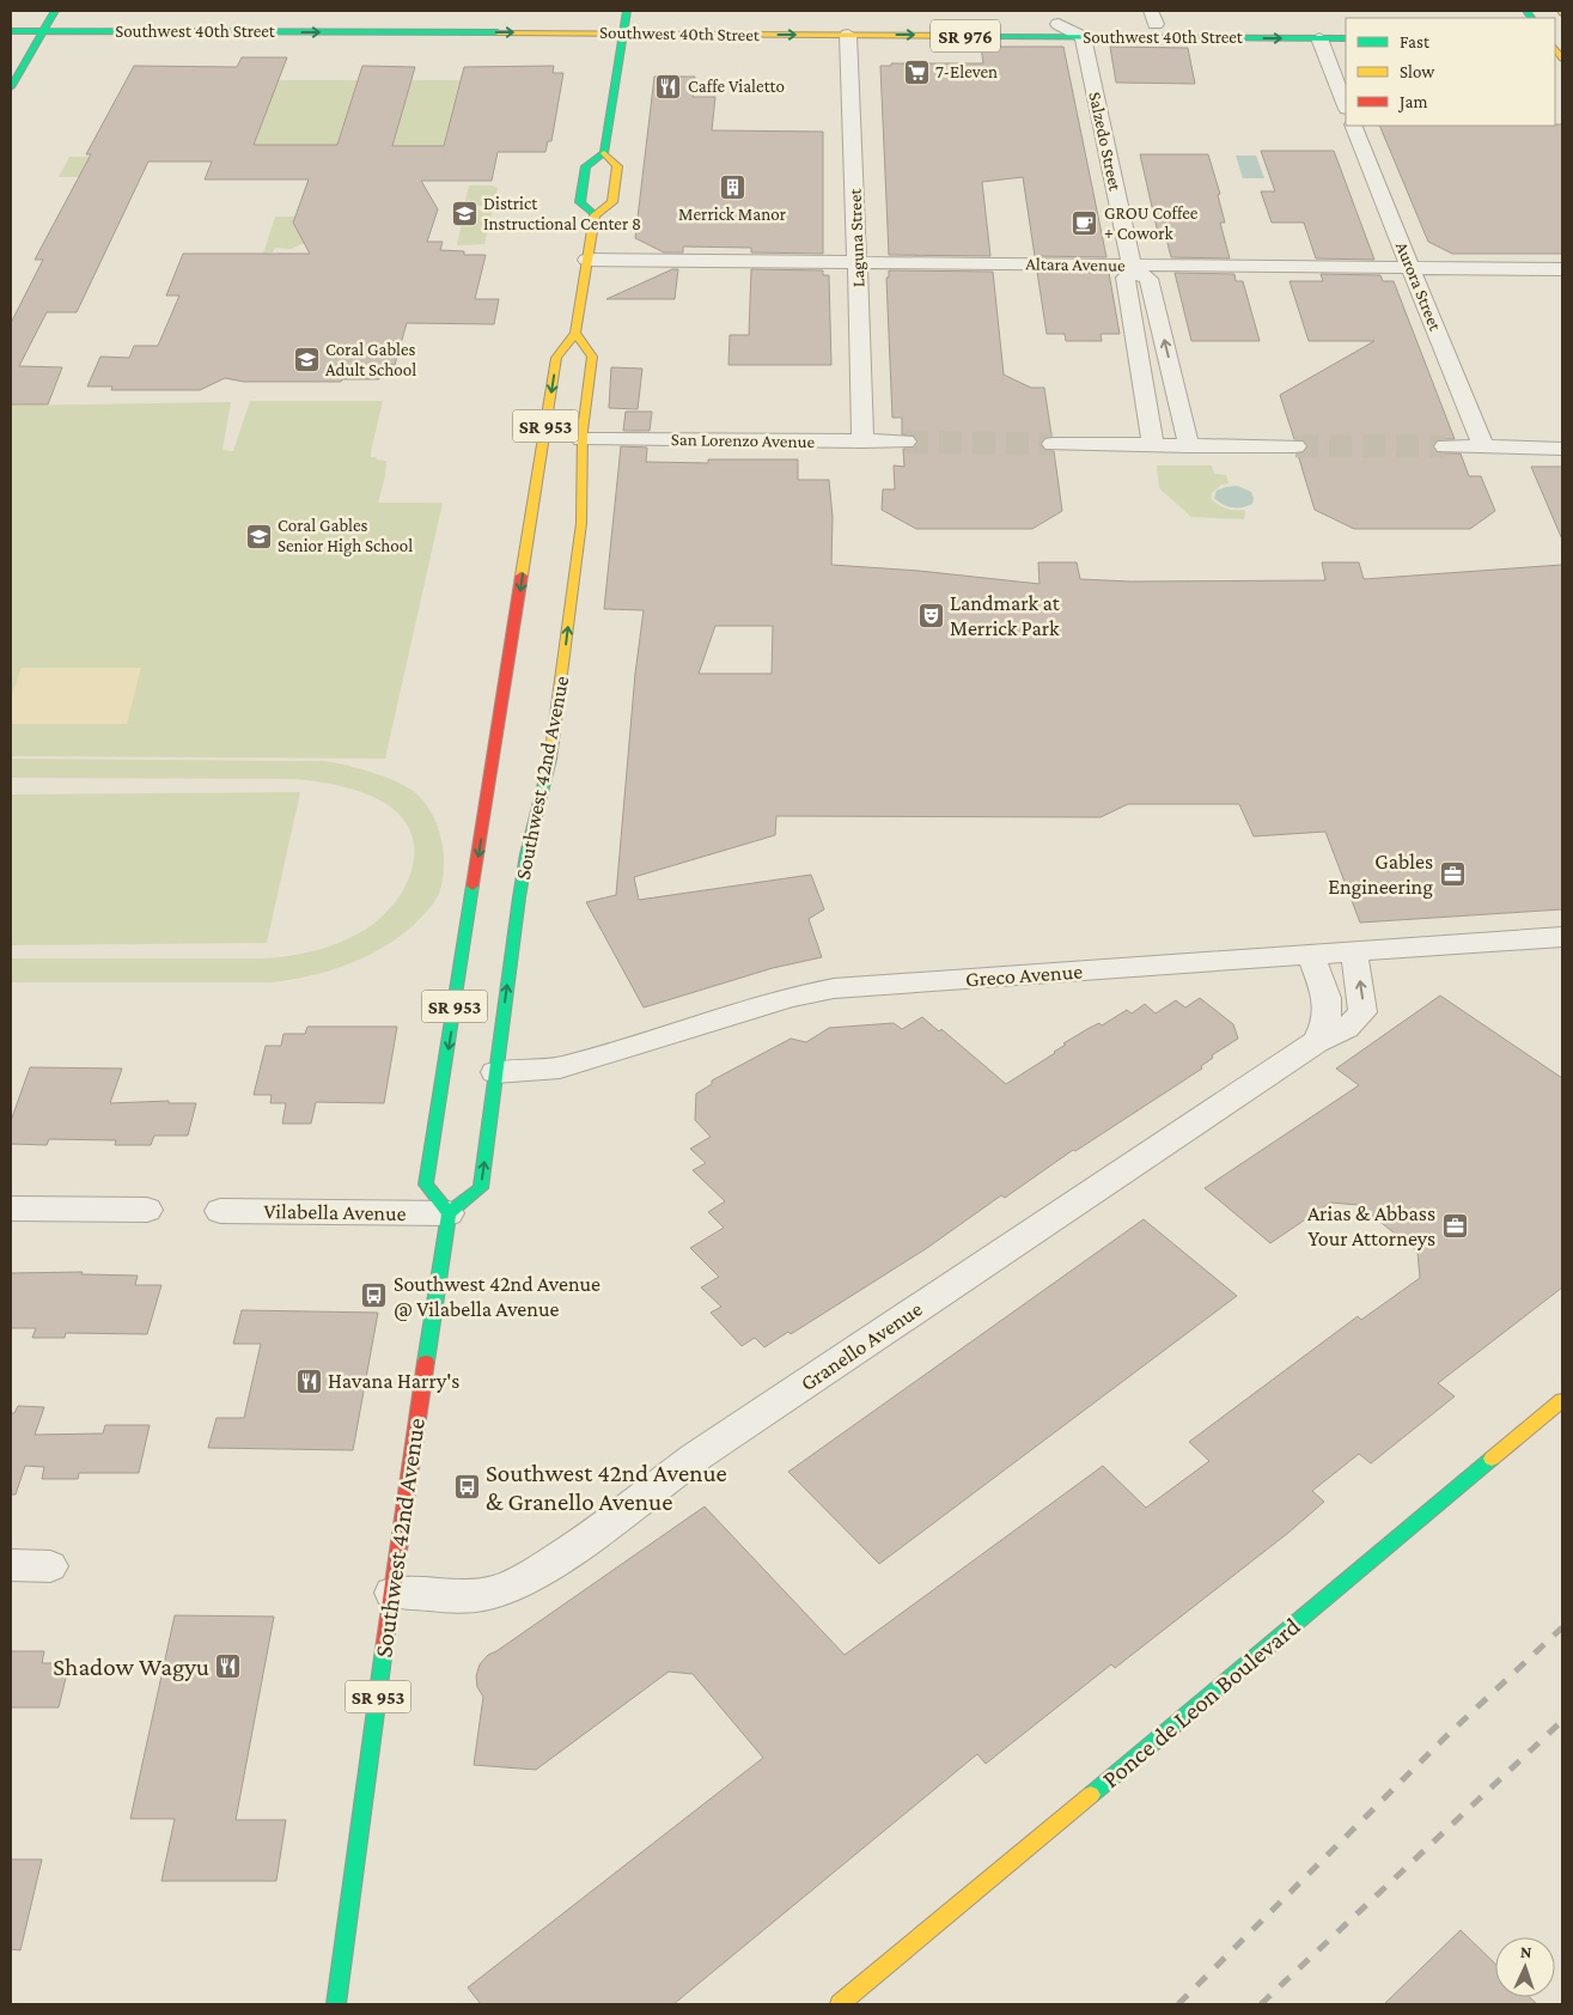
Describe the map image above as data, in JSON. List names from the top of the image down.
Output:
{
  "streets": {
    "main road": [
      "Southwest 40th Street",
      "SR 976",
      "SR 953",
      "Southwest 42nd Avenue",
      "Ponce de Leon Boulevard"
    ],
    "street": [
      "Salzedo Street",
      "Laguna Street",
      "Altara Avenue",
      "Aurora Street",
      "San Lorenzo Avenue",
      "Greco Avenue",
      "Vilabella Avenue",
      "Granello Avenue"
    ]
  },
  "crossings": [
    ["Southwest 40th Street", "Salzedo Street"],
    ["Southwest 40th Street", "Laguna Street"],
    ["Salzedo Street", "Altara Avenue"],
    ["Laguna Street", "Altara Avenue"],
    ["Laguna Street", "San Lorenzo Avenue"],
    ["Altara Avenue", "Aurora Street"],
    ["Altara Avenue", "SR 953"],
    ["SR 953", "Southwest 42nd Avenue"],
    ["SR 953", "Vilabella Avenue"],
    ["San Lorenzo Avenue", "Southwest 42nd Avenue"],
    ["Southwest 42nd Avenue", "Greco Avenue"],
    ["Southwest 42nd Avenue", "Vilabella Avenue"],
    ["Southwest 42nd Avenue", "Granello Avenue"],
    ["Greco Avenue", "Granello Avenue"]
  ],
  "places": {
    "supermarket": ["7-Eleven"],
    "restaurant": ["Caffe Vialetto", "Havana Harry's", "Shadow Wagyu"],
    "building": ["Merrick Manor"],
    "school or university": ["District Instructional Center 8", "Coral Gables Adult School", "Coral Gables Senior High School"],
    "cafe": ["GROU Coffee + Cowork"],
    "theatre": ["Landmark at Merrick Park"],
    "office": ["Gables Engineering", "Arias & Abbass Your Attorneys"],
    "bus stop": ["Southwest 42nd Avenue @ Vilabella Avenue", "Southwest 42nd Avenue & Granello Avenue"]
  },
  "legend": ["Fast", "Slow", "Jam"],
  "north": "top"
}
